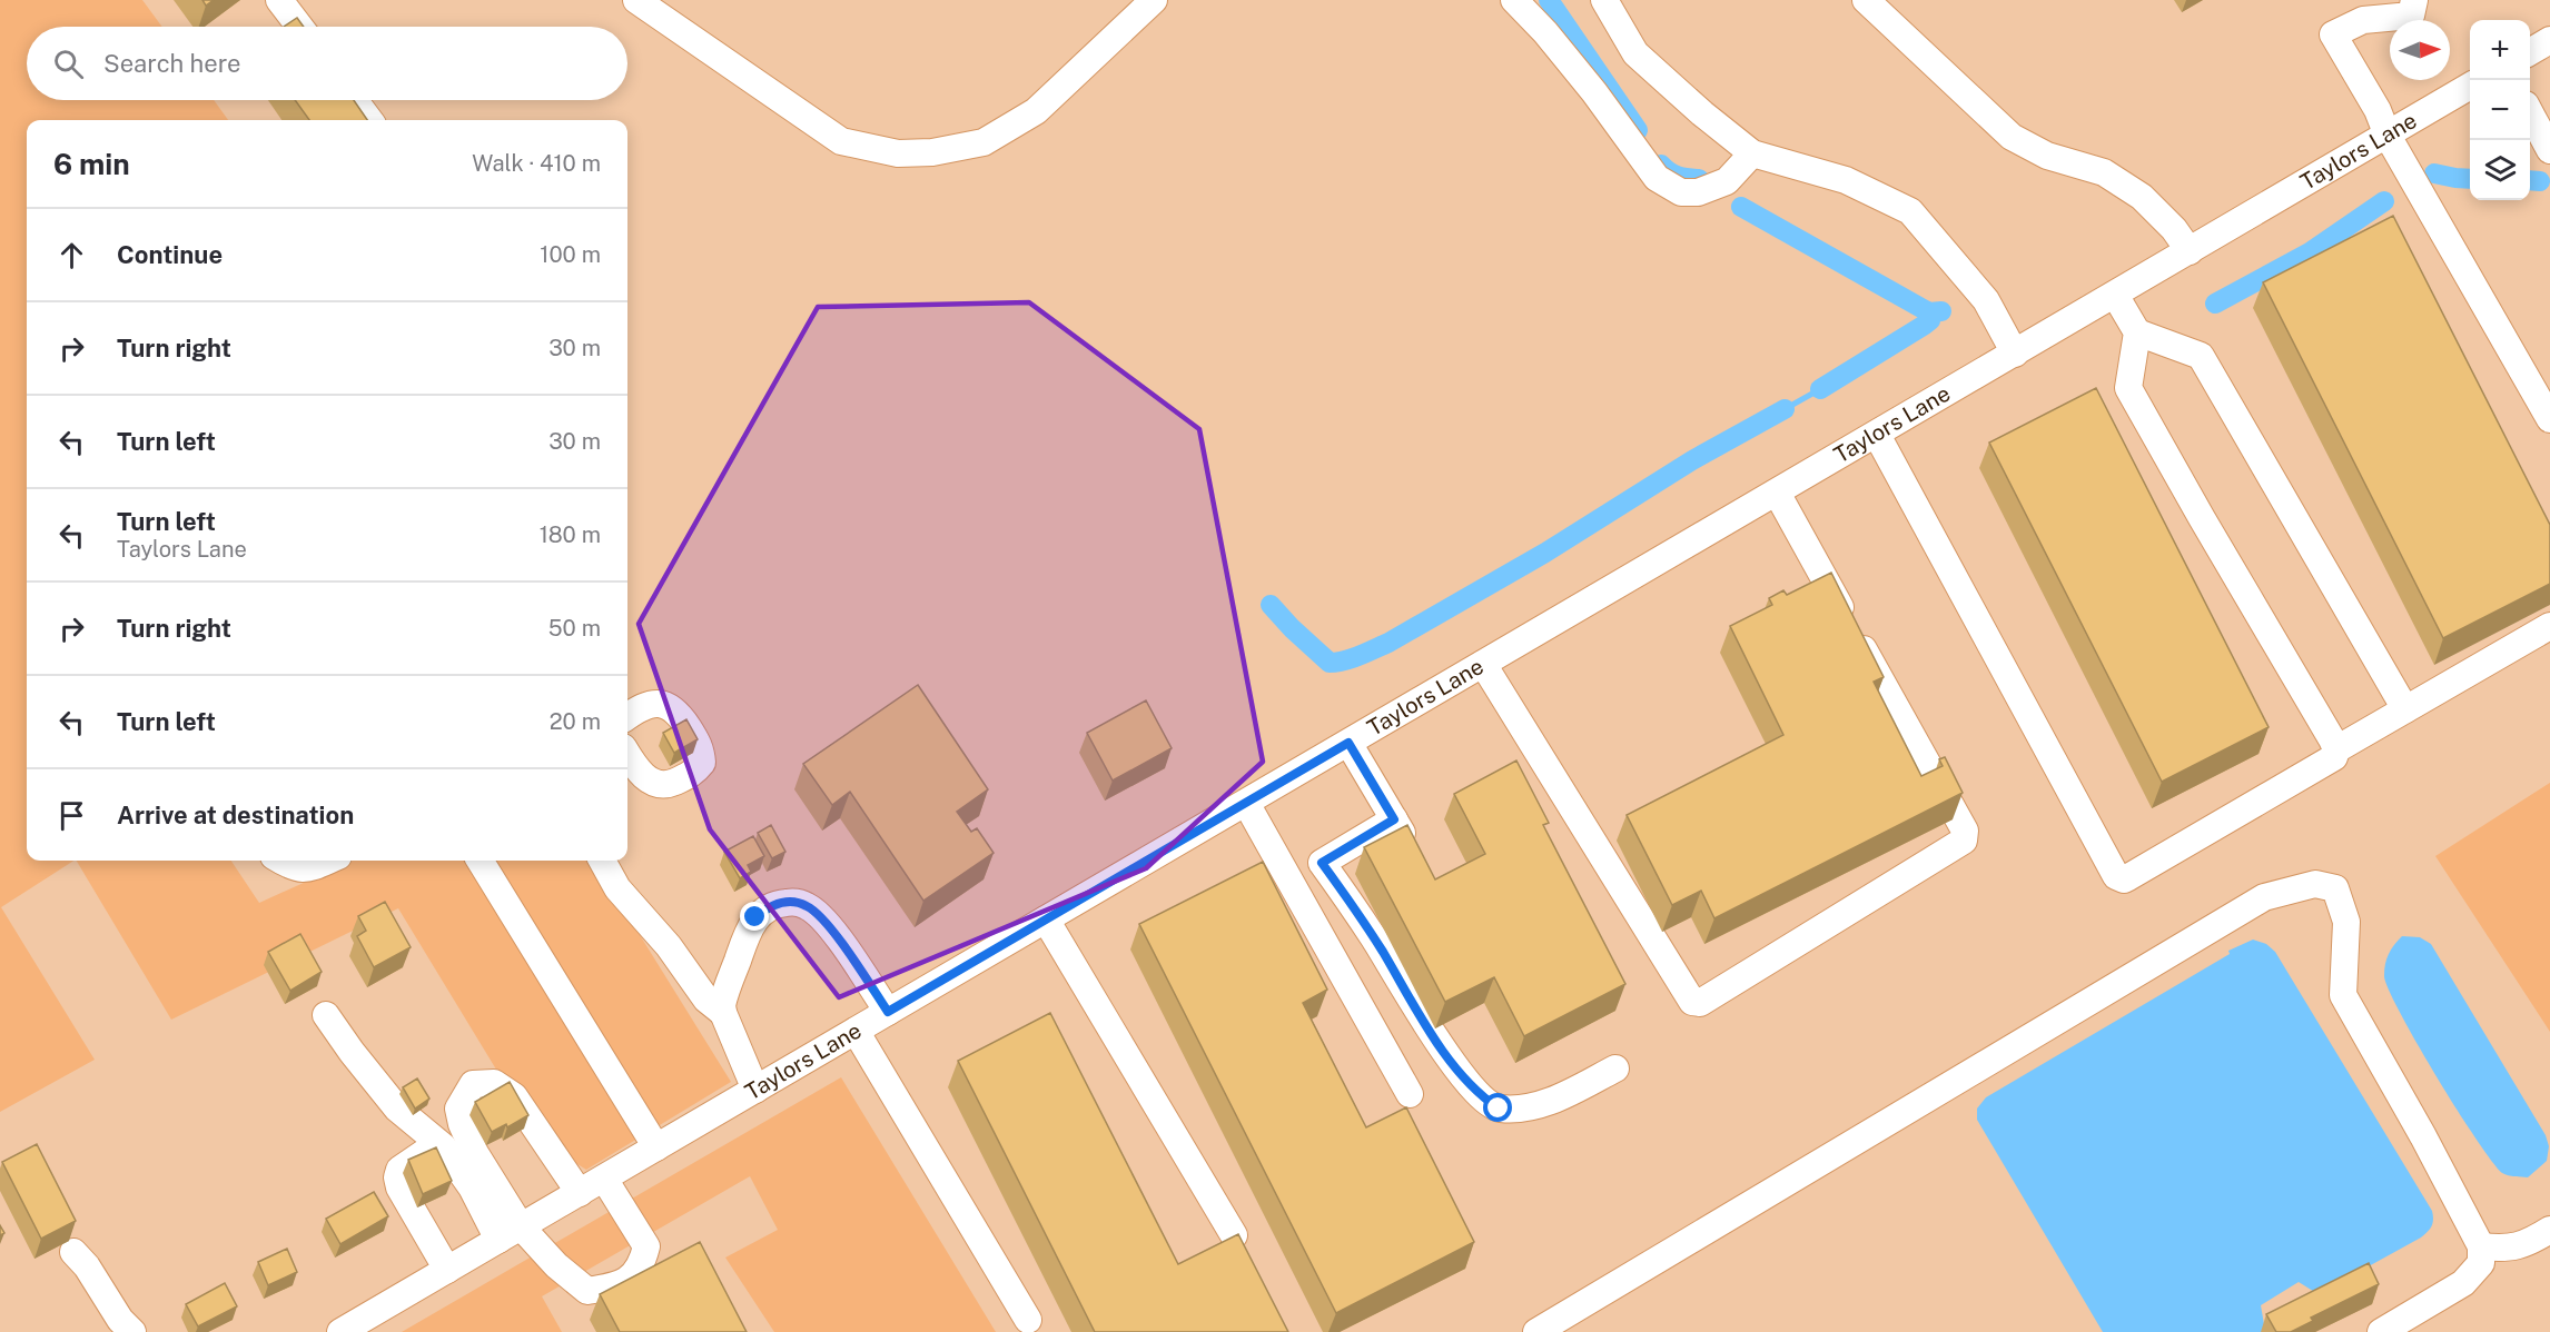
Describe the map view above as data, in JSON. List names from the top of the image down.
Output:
{
  "streets": {
    "street": ["Taylors Lane"]
  },
  "north": "right",
  "page": {
    "map_buttons": ["+", "−"],
    "search": "Search here",
    "heading": ["6 min", "Walk · 410 m"],
    "list": [
      ["Continue", "100 m"],
      ["Turn right", "30 m"],
      ["Turn left", "30 m"],
      ["Turn left", "Taylors Lane", "180 m"],
      ["Turn right", "50 m"],
      ["Turn left", "20 m"],
      "Arrive at destination"
    ]
  }
}
